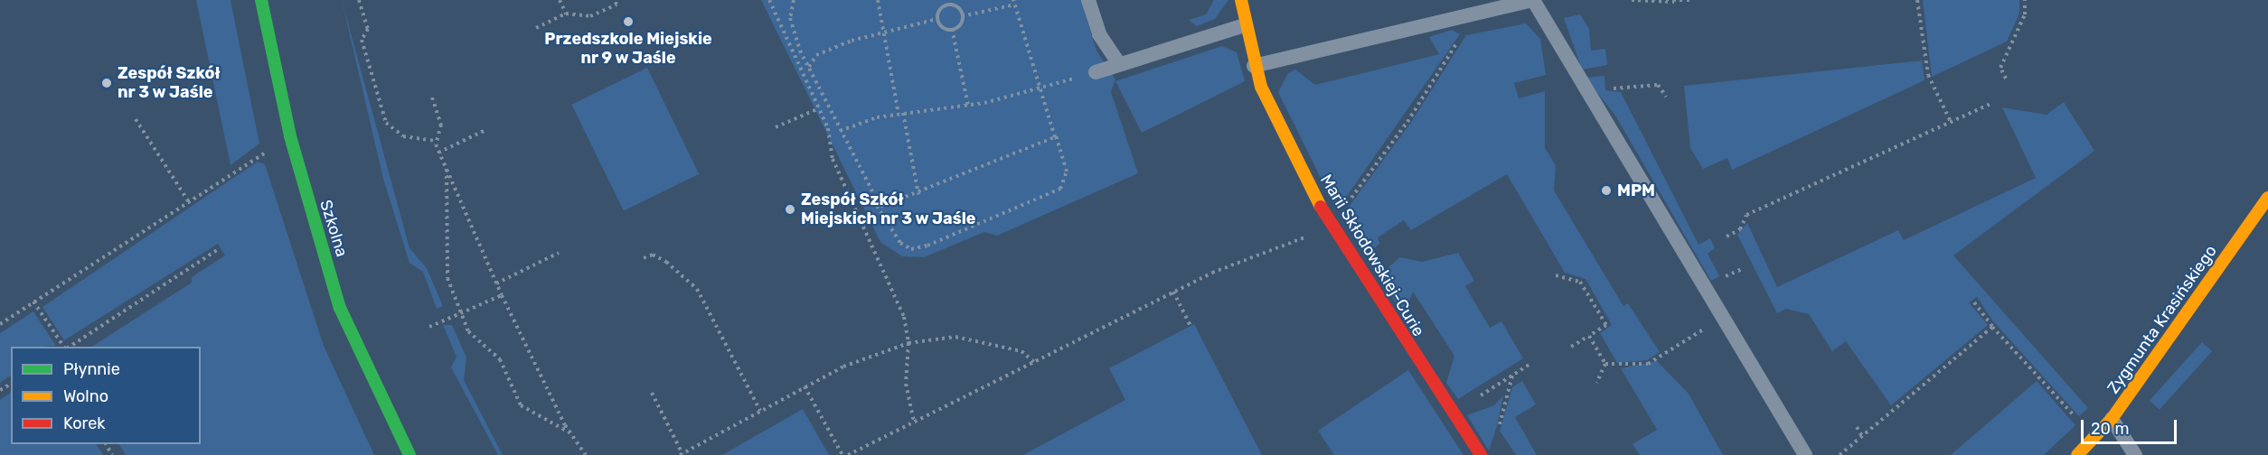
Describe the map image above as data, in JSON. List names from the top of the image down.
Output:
{
  "streets": {
    "street": ["Szkolna", "Marii Skłodowskiej-Curie", "Zygmunta Krasińskiego"]
  },
  "places": [
    "Przedszkole Miejskie nr 9 w Jaśle",
    "Zespół Szkół nr 3 w Jaśle",
    "MPM",
    "Zespół Szkół Miejskich nr 3 w Jaśle"
  ],
  "legend": ["Płynnie", "Wolno", "Korek"],
  "scale_bar": "20 m"
}
